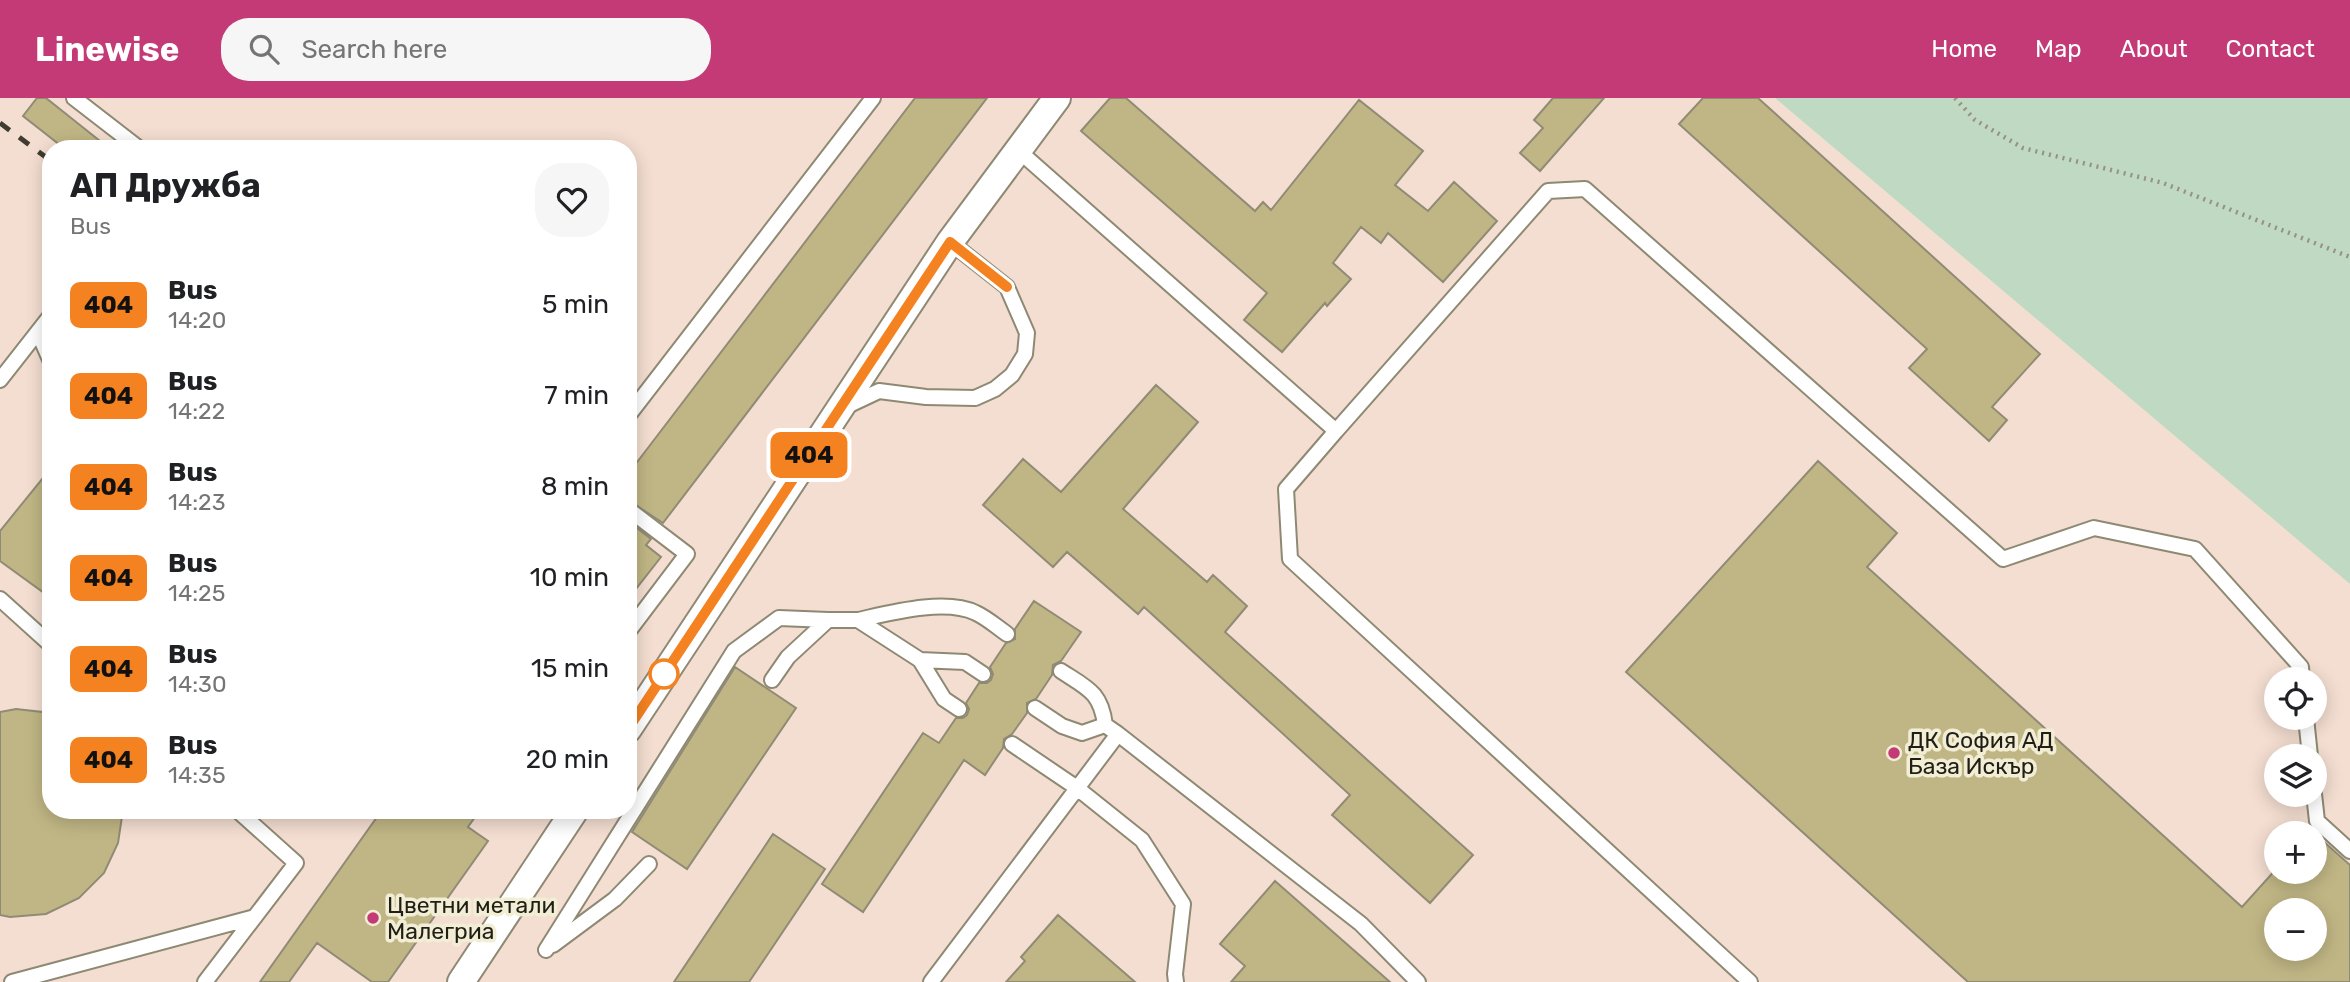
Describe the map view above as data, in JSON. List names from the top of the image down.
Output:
{
  "places": ["ДК София АД База Искър", "Цветни метали Малегриа"],
  "lines": ["bus line 404"],
  "page": {
    "header": "Linewise",
    "search": "Search here",
    "nav": [
      "Home",
      "Map",
      "About",
      "Contact"
    ],
    "on_map": "404",
    "heading": ["АП Дружба", "Bus"],
    "list": [
      {
        "mark": "404",
        "name": "Bus",
        "note": "14:20",
        "value": "5 min"
      },
      {
        "mark": "404",
        "name": "Bus",
        "note": "14:22",
        "value": "7 min"
      },
      {
        "mark": "404",
        "name": "Bus",
        "note": "14:23",
        "value": "8 min"
      },
      {
        "mark": "404",
        "name": "Bus",
        "note": "14:25",
        "value": "10 min"
      },
      {
        "mark": "404",
        "name": "Bus",
        "note": "14:30",
        "value": "15 min"
      },
      {
        "mark": "404",
        "name": "Bus",
        "note": "14:35",
        "value": "20 min"
      }
    ],
    "map_buttons": ["+", "−"]
  }
}
